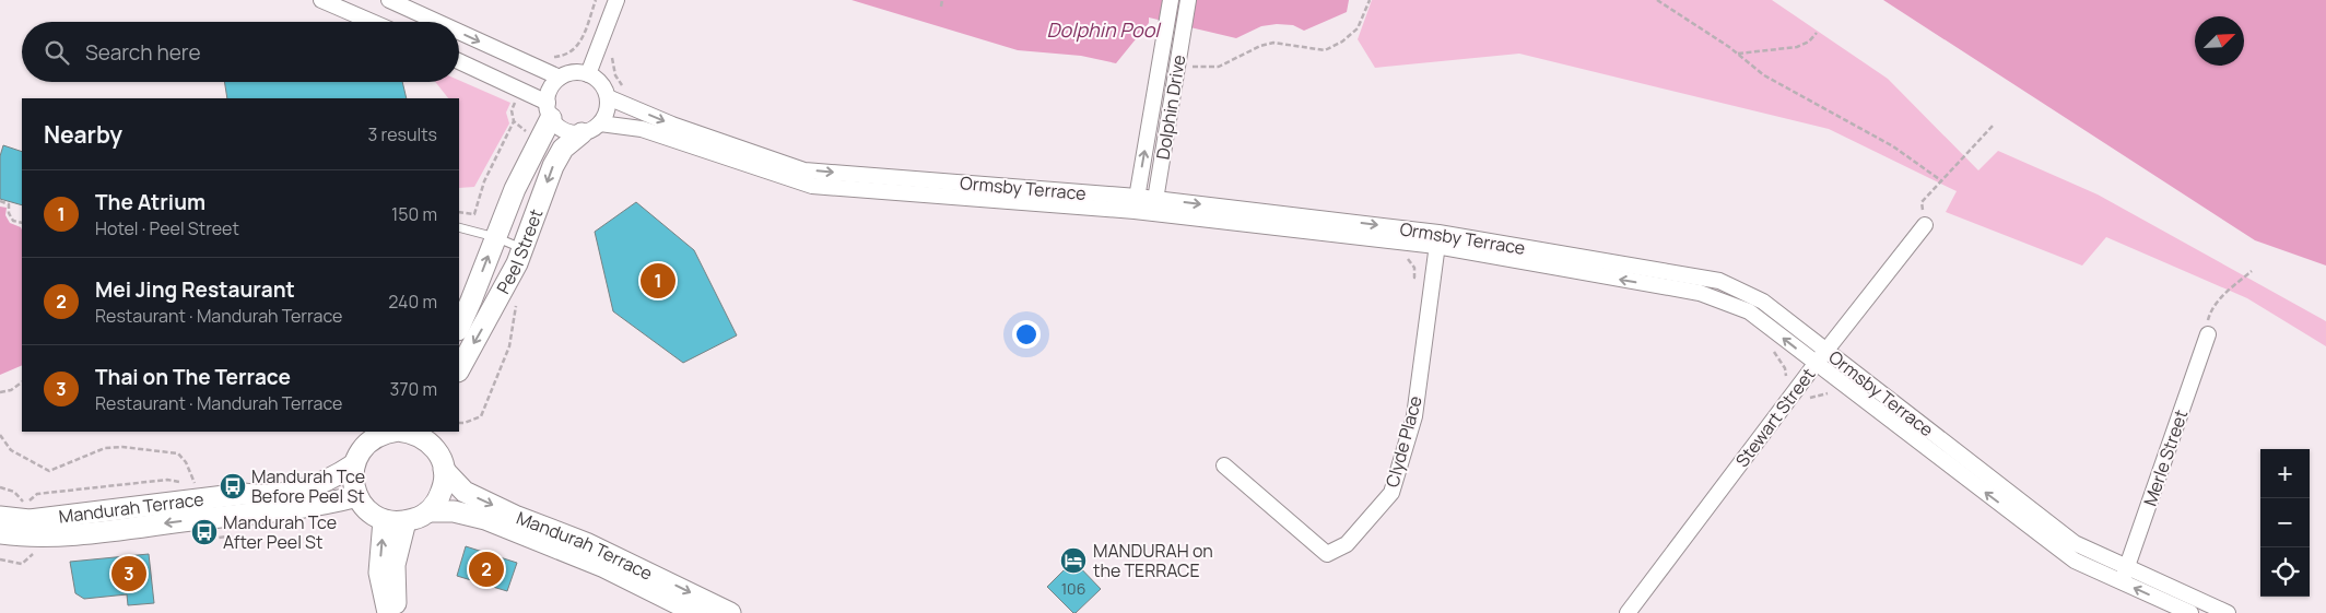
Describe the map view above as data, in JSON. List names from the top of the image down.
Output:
{
  "streets": {
    "street": [
      "Dolphin Drive",
      "Ormsby Terrace",
      "Peel Street",
      "Stewart Street",
      "Clyde Place",
      "Merle Street",
      "Mandurah Terrace"
    ]
  },
  "crossings": [
    ["Dolphin Drive", "Ormsby Terrace"],
    ["Ormsby Terrace", "Peel Street"],
    ["Ormsby Terrace", "Stewart Street"],
    ["Ormsby Terrace", "Clyde Place"],
    ["Ormsby Terrace", "Merle Street"]
  ],
  "water": ["Dolphin Pool"],
  "places": {
    "bus stop": ["Mandurah Tce Before Peel St", "Mandurah Tce After Peel St"],
    "hotel": ["MANDURAH on the TERRACE"]
  },
  "house_numbers": ["106"],
  "north": "top right",
  "page": {
    "search": "Search here",
    "heading": ["Nearby", "3 results"],
    "list": [
      {
        "mark": "1",
        "name": "The Atrium",
        "note": "Hotel · Peel Street",
        "value": "150 m"
      },
      {
        "mark": "2",
        "name": "Mei Jing Restaurant",
        "note": "Restaurant · Mandurah Terrace",
        "value": "240 m"
      },
      {
        "mark": "3",
        "name": "Thai on The Terrace",
        "note": "Restaurant · Mandurah Terrace",
        "value": "370 m"
      }
    ],
    "pins": ["1", "2", "3"],
    "map_buttons": ["+", "−"]
  }
}
